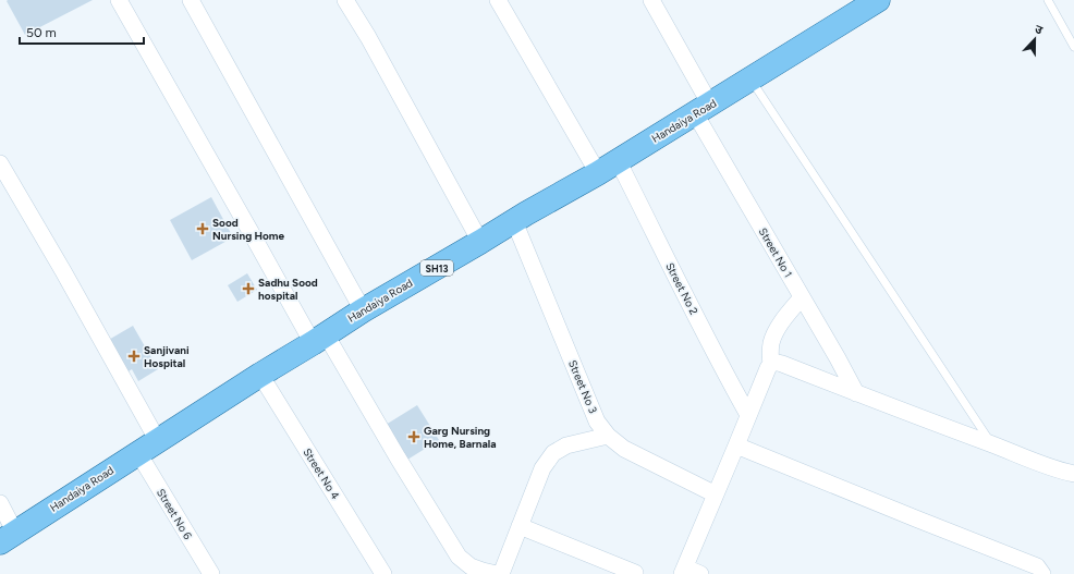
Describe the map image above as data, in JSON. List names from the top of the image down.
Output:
{
  "streets": {
    "main road": ["Handaiya Road", "SH13"],
    "street": [
      "Street No 1",
      "Street No 2",
      "Street No 3",
      "Street No 4",
      "Street No 6"
    ]
  },
  "crossings": [
    ["Handaiya Road", "Street No 1"],
    ["Handaiya Road", "Street No 2"],
    ["Handaiya Road", "Street No 3"],
    ["Handaiya Road", "Street No 4"],
    ["Handaiya Road", "Street No 6"]
  ],
  "places": {
    "health": [
      "Sood Nursing Home",
      "Sadhu Sood hospital",
      "Sanjivani Hospital",
      "Garg Nursing Home, Barnala"
    ]
  },
  "scale_bar": "50 m",
  "north": "top"
}
